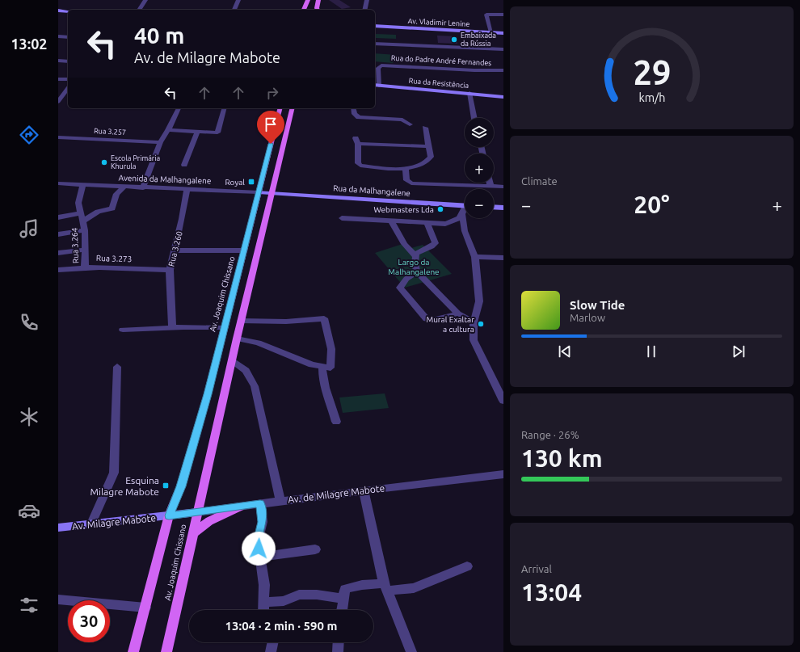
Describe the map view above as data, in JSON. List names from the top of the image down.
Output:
{
  "streets": {
    "main road": ["Av. Joaquim Chissano"],
    "street": [
      "Av. Vladimir Lenine",
      "Rua do Padre André Fernandes",
      "Rua da Resistência",
      "Rua 3.257",
      "Avenida da Malhangalene",
      "Rua da Malhangalene",
      "Rua 3.264",
      "Rua 3.260",
      "Rua 3.273",
      "Av. de Milagre Mabote",
      "Av. Milagre Mabote"
    ]
  },
  "crossings": [
    ["Rua do Padre André Fernandes", "Rua da Resistência"],
    ["Avenida da Malhangalene", "Rua da Malhangalene"],
    ["Avenida da Malhangalene", "Rua 3.264"],
    ["Avenida da Malhangalene", "Rua 3.260"],
    ["Avenida da Malhangalene", "Av. Joaquim Chissano"],
    ["Rua da Malhangalene", "Av. Joaquim Chissano"],
    ["Rua 3.264", "Rua 3.273"],
    ["Rua 3.260", "Rua 3.273"],
    ["Av. Joaquim Chissano", "Av. de Milagre Mabote"],
    ["Av. Joaquim Chissano", "Av. Milagre Mabote"],
    ["Av. de Milagre Mabote", "Av. Milagre Mabote"]
  ],
  "parks": ["Largo da Malhangalene"],
  "places": {
    "other": [
      "Embaixada da Rússia",
      "Escola Primária Khurula",
      "Webmasters Lda",
      "Mural Exaltar a cultura"
    ],
    "transit": ["Royal", "Esquina Milagre Mabote"]
  },
  "page": {
    "tabs": "13:02",
    "turn": ["40 m", "Av. de Milagre Mabote"],
    "map_buttons": ["+", "−"],
    "tile": [
      "Climate",
      ["Range · 26%", "130 km"],
      ["Arrival", "13:04"]
    ],
    "heat": ["−", "20°", "+"],
    "song": ["Slow Tide", "Marlow"],
    "limit": "30",
    "trip": "13:04 · 2 min · 590 m",
    "gauge": ["29", "km/h"]
  }
}
